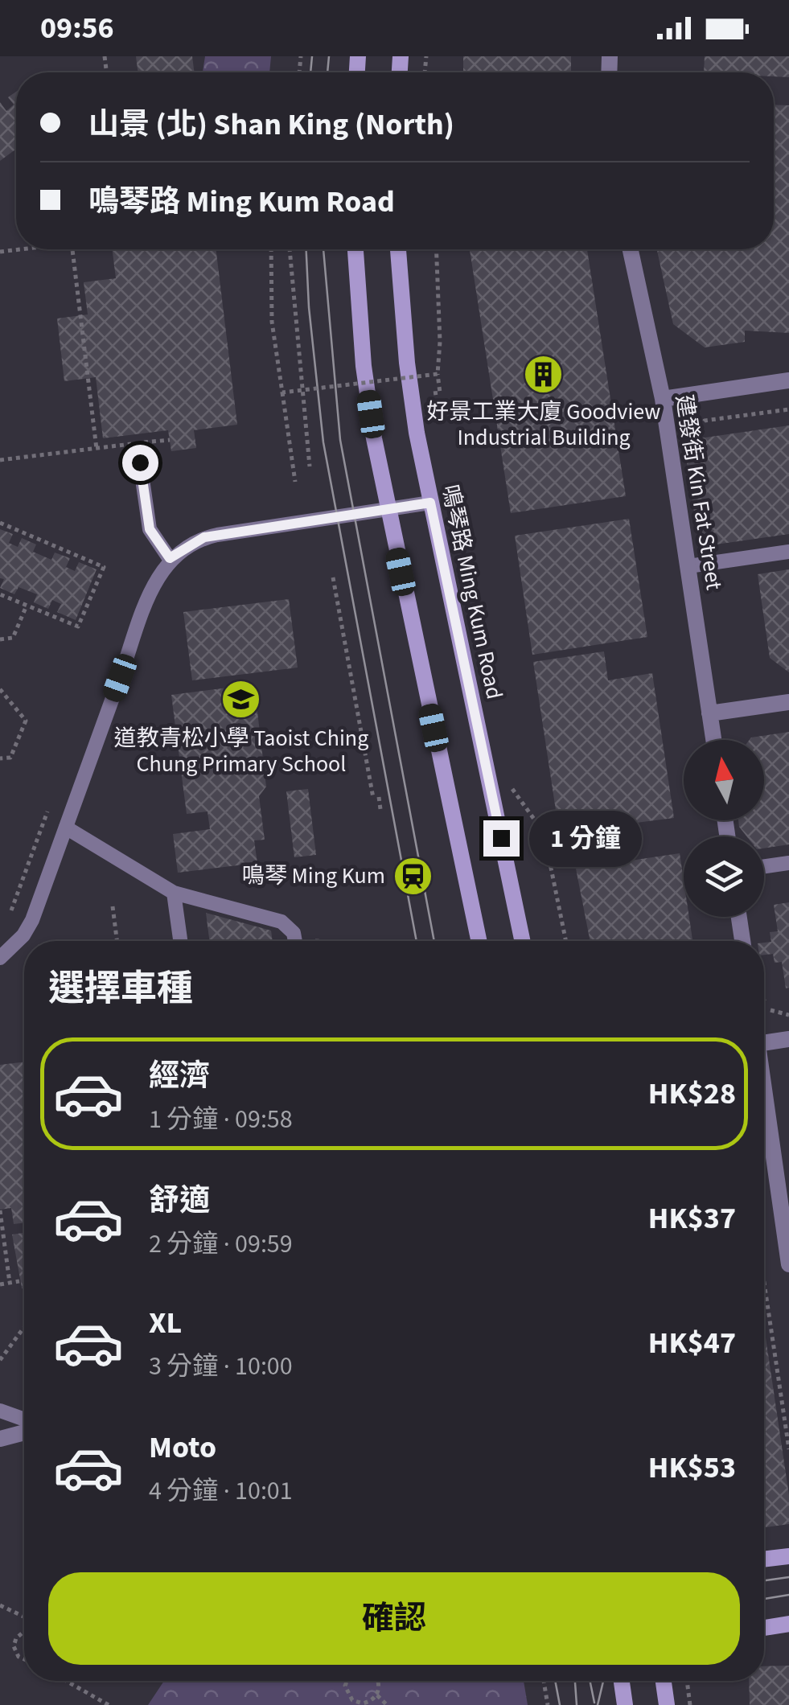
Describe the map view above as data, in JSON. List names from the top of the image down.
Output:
{
  "streets": {
    "main road": ["鳴琴路 Ming Kum Road"],
    "street": ["建發街 Kin Fat Street"]
  },
  "places": {
    "building": ["好景工業大廈 Goodview Industrial Building"],
    "school or university": ["道教青松小學 Taoist Ching Chung Primary School"],
    "station": ["鳴琴 Ming Kum"]
  },
  "north": "top",
  "page": {
    "status": "09:56",
    "banner": ["山景 (北) Shan King (North)", "鳴琴路 Ming Kum Road"],
    "bubble": "1 分鐘",
    "heading": "選擇車種",
    "list": [
      {
        "name": "經濟",
        "note": "1 分鐘 · 09:58",
        "value": "HK$28"
      },
      {
        "name": "舒適",
        "note": "2 分鐘 · 09:59",
        "value": "HK$37"
      },
      {
        "name": "XL",
        "note": "3 分鐘 · 10:00",
        "value": "HK$47"
      },
      {
        "name": "Moto",
        "note": "4 分鐘 · 10:01",
        "value": "HK$53"
      }
    ],
    "buttons": "確認"
  }
}
